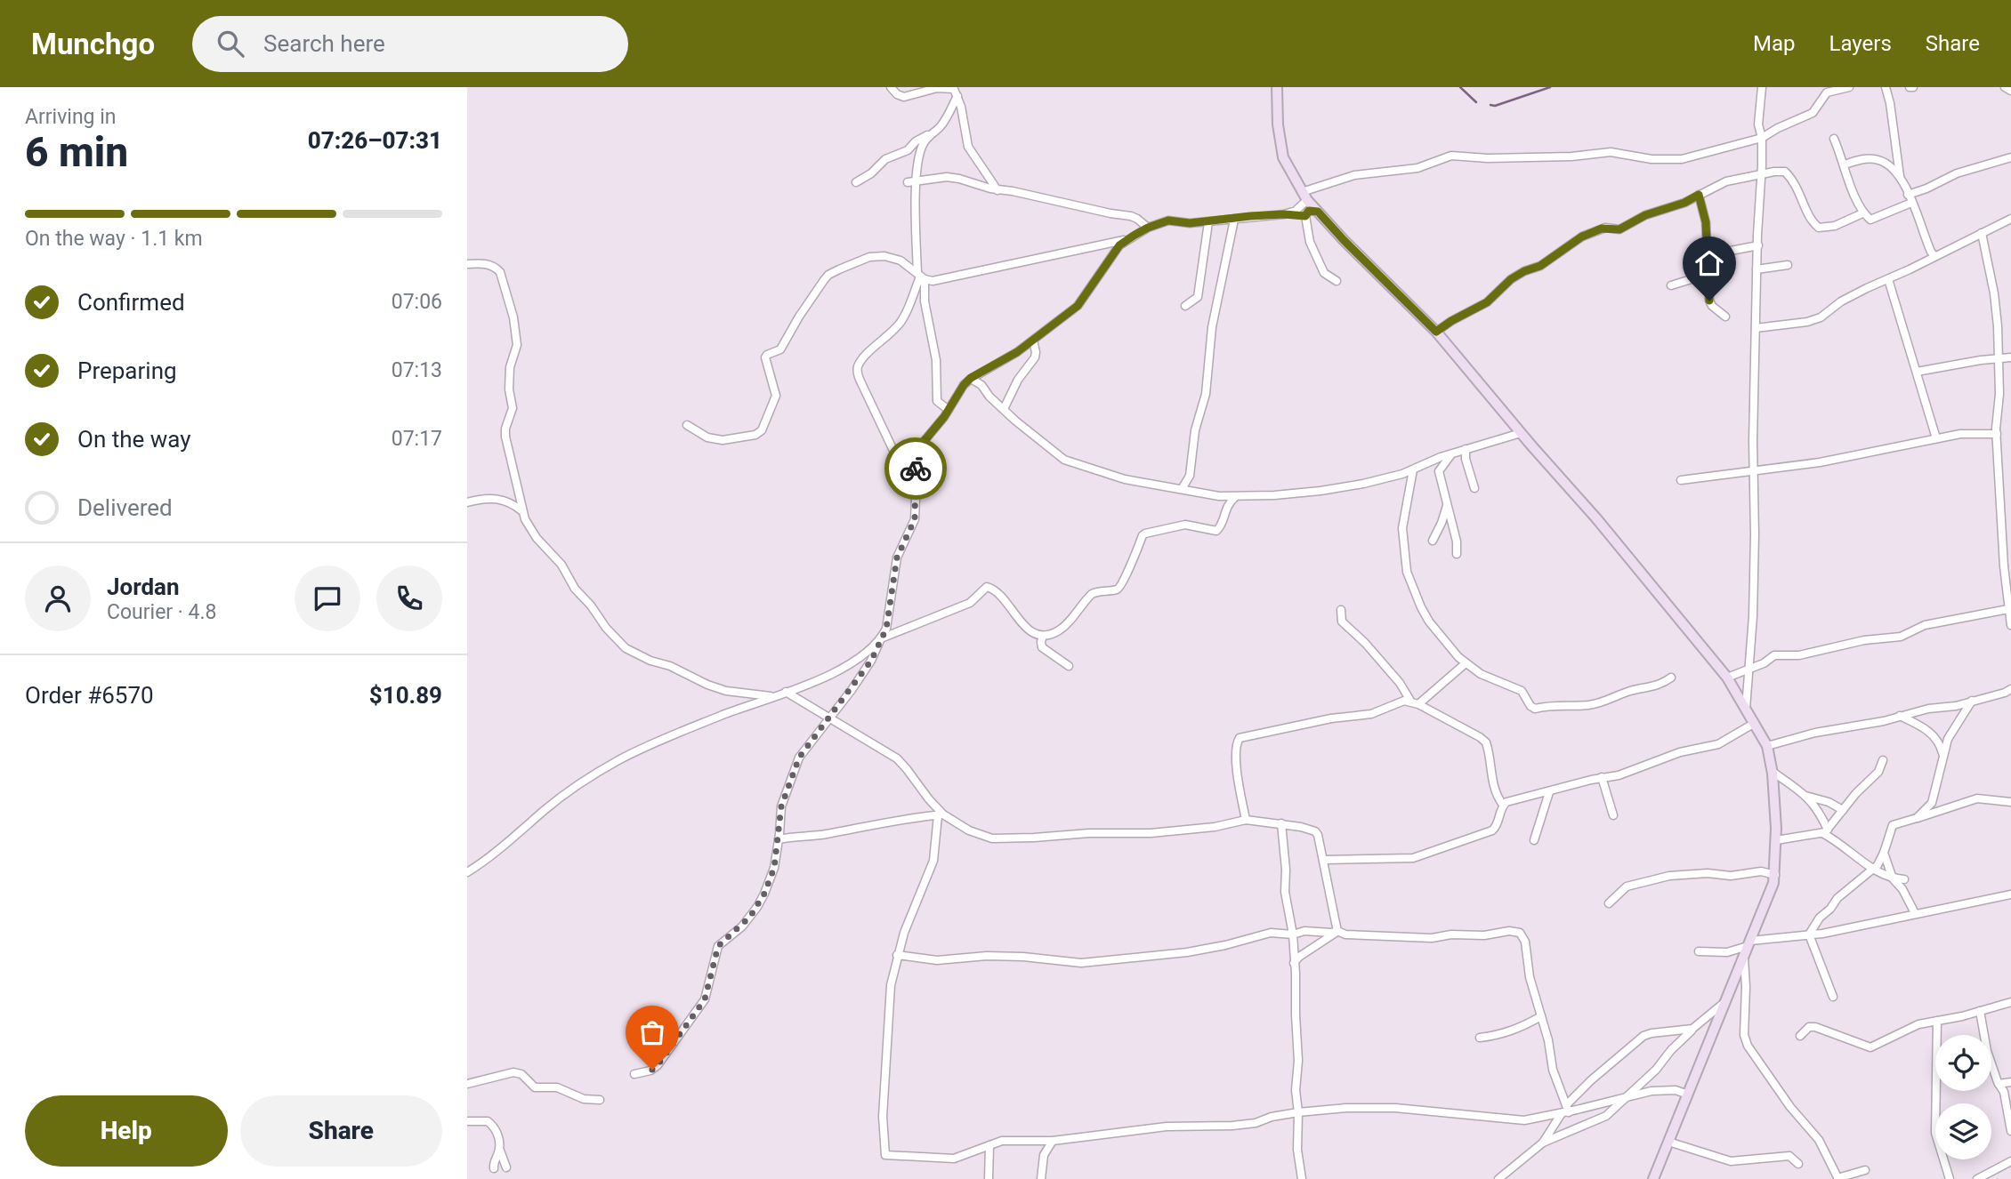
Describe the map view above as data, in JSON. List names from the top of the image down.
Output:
{
  "page": {
    "header": "Munchgo",
    "search": "Search here",
    "nav": ["Map", "Layers", "Share"],
    "heading": ["6 min", "Arriving in", "07:26–07:31"],
    "panel": [
      "Jordan",
      "Courier · 4.8",
      "Order #6570",
      "$10.89"
    ],
    "bar": "On the way · 1.1 km",
    "list": [
      ["Confirmed", "07:06"],
      ["Preparing", "07:13"],
      ["On the way", "07:17"],
      "Delivered"
    ],
    "buttons": ["Help", "Share"]
  }
}
